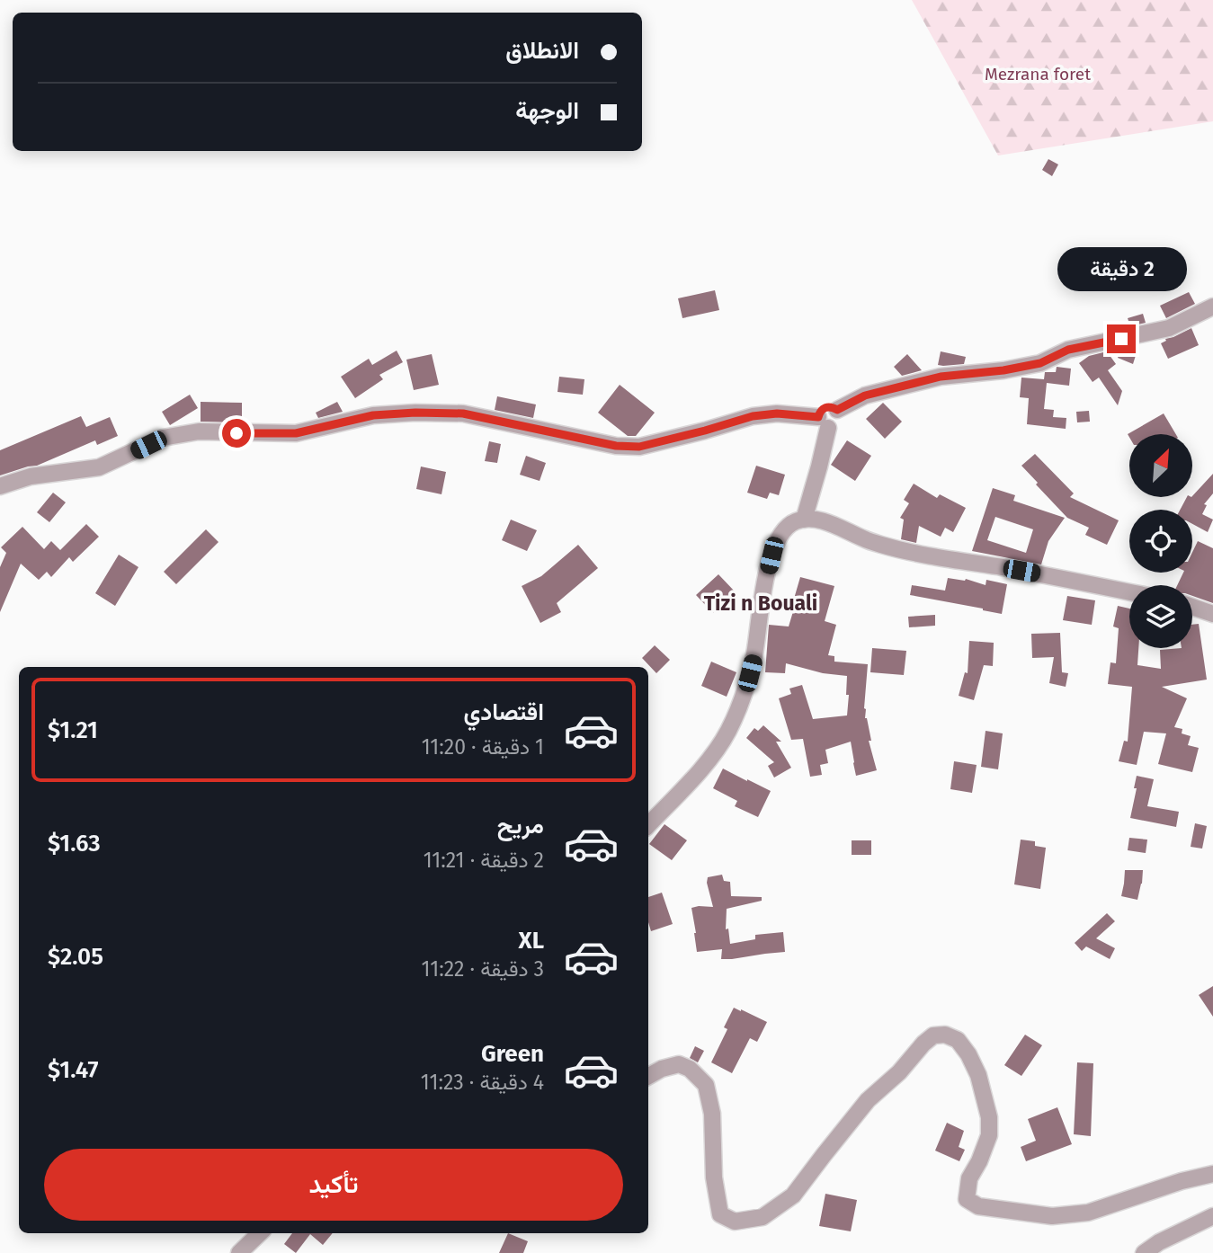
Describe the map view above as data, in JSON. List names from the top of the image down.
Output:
{
  "districts": ["Tizi n Bouali"],
  "parks": ["Mezrana foret"],
  "north": "top right",
  "page": {
    "banner": ["الانطلاق", "الوجهة"],
    "bubble": "2 دقيقة",
    "list": [
      {
        "name": "اقتصادي",
        "note": "1 دقيقة · 11:20",
        "value": "$1.21"
      },
      {
        "name": "مريح",
        "note": "2 دقيقة · 11:21",
        "value": "$1.63"
      },
      {
        "name": "XL",
        "note": "3 دقيقة · 11:22",
        "value": "$2.05"
      },
      {
        "name": "Green",
        "note": "4 دقيقة · 11:23",
        "value": "$1.47"
      }
    ],
    "buttons": "تأكيد"
  }
}
